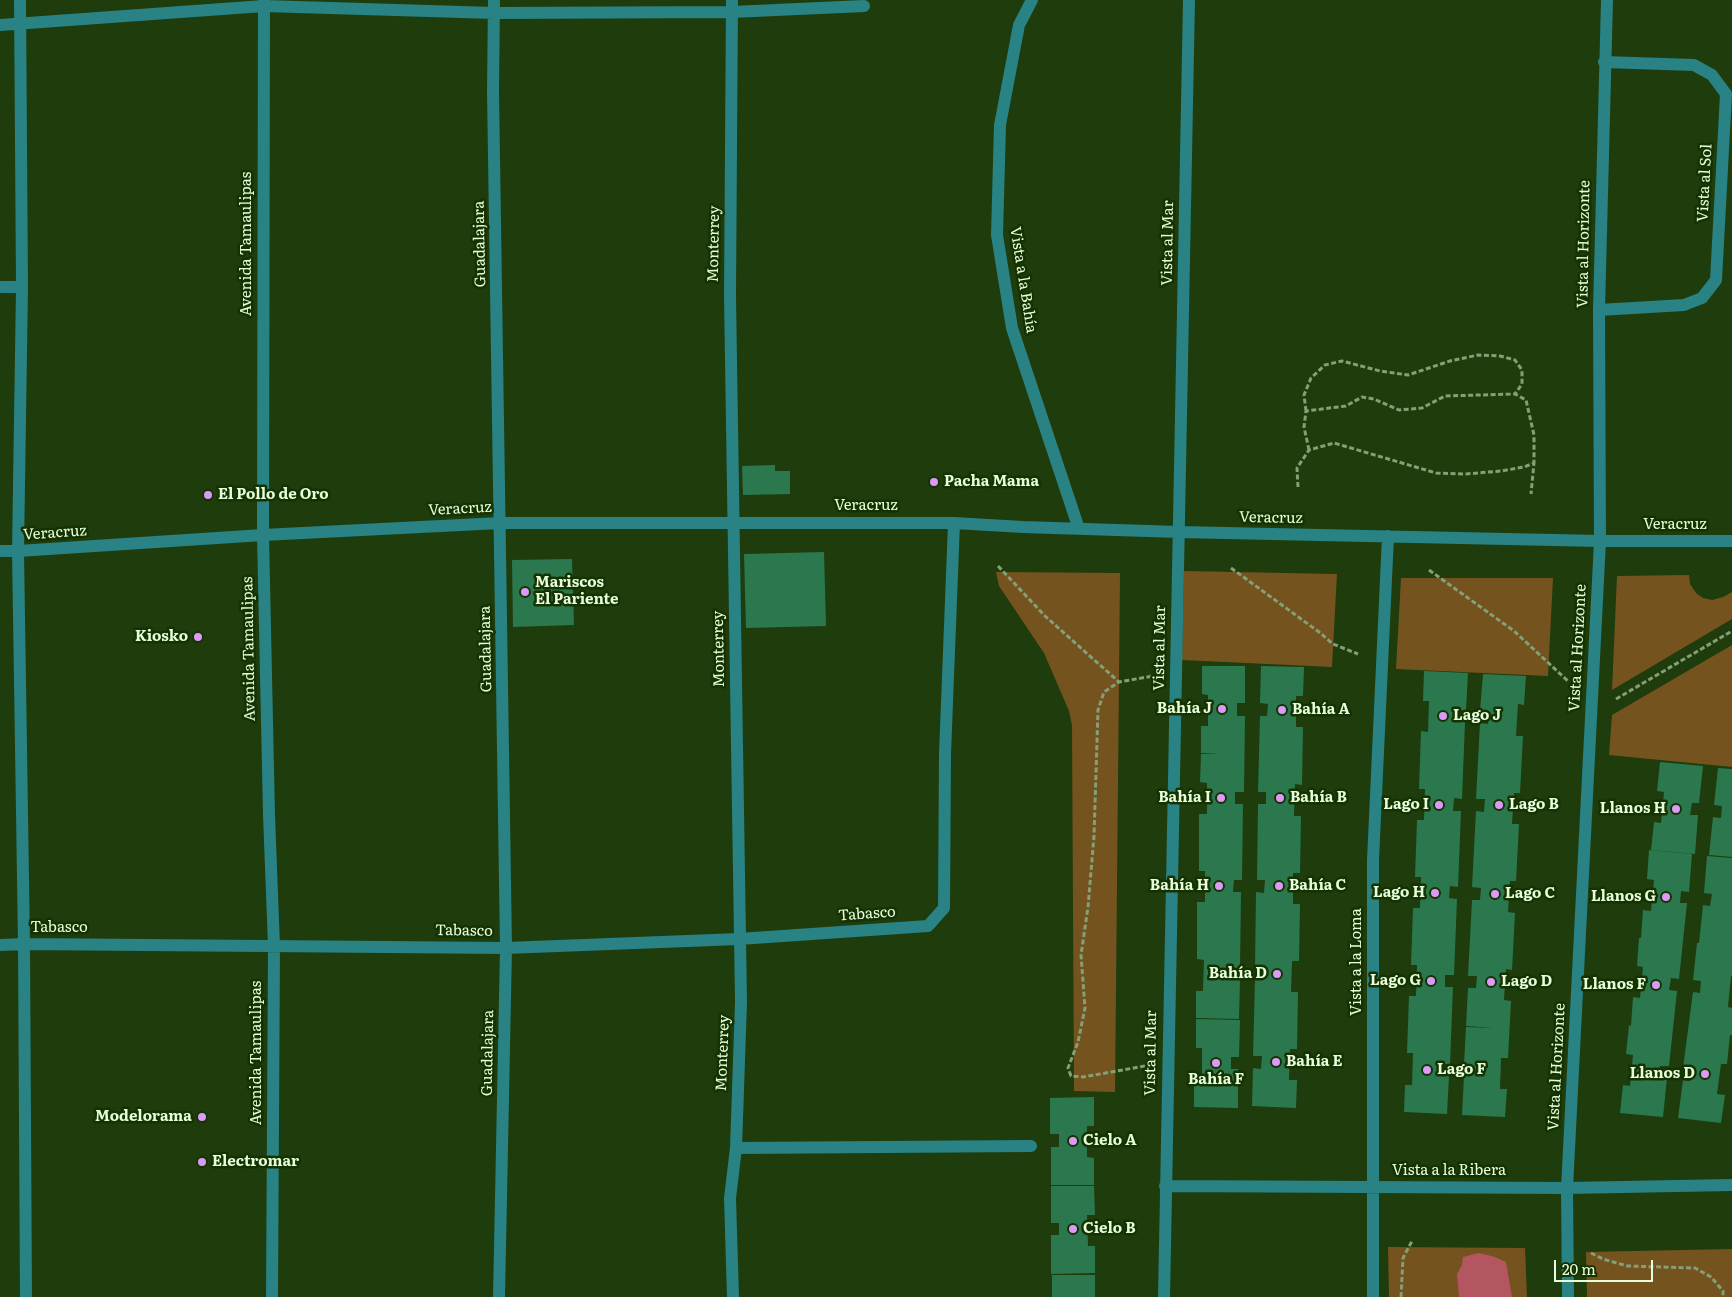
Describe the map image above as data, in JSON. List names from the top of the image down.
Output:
{
  "streets": {
    "street": [
      "Vista al Sol",
      "Vista al Mar",
      "Avenida Tamaulipas",
      "Guadalajara",
      "Monterrey",
      "Vista al Horizonte",
      "Vista a la Bahía",
      "Veracruz",
      "Tabasco",
      "Vista a la Loma",
      "Vista a la Ribera"
    ]
  },
  "crossings": [
    ["Vista al Sol", "Vista al Horizonte"],
    ["Vista al Mar", "Veracruz"],
    ["Vista al Mar", "Vista a la Ribera"],
    ["Avenida Tamaulipas", "Veracruz"],
    ["Avenida Tamaulipas", "Tabasco"],
    ["Guadalajara", "Veracruz"],
    ["Guadalajara", "Tabasco"],
    ["Monterrey", "Veracruz"],
    ["Monterrey", "Tabasco"],
    ["Vista al Horizonte", "Veracruz"],
    ["Vista al Horizonte", "Vista a la Ribera"],
    ["Vista a la Bahía", "Veracruz"],
    ["Veracruz", "Tabasco"],
    ["Veracruz", "Vista a la Loma"],
    ["Vista a la Loma", "Vista a la Ribera"]
  ],
  "places": [
    "Pacha Mama",
    "El Pollo de Oro",
    "Mariscos El Pariente",
    "Kiosko",
    "Bahía J",
    "Bahía A",
    "Lago J",
    "Bahía I",
    "Bahía B",
    "Lago I",
    "Lago B",
    "Llanos H",
    "Bahía H",
    "Bahía C",
    "Lago H",
    "Lago C",
    "Llanos G",
    "Bahía D",
    "Lago G",
    "Lago D",
    "Llanos F",
    "Bahía E",
    "Bahía F",
    "Lago F",
    "Llanos D",
    "Modelorama",
    "Cielo A",
    "Electromar",
    "Cielo B"
  ],
  "scale_bar": "20 m"
}
